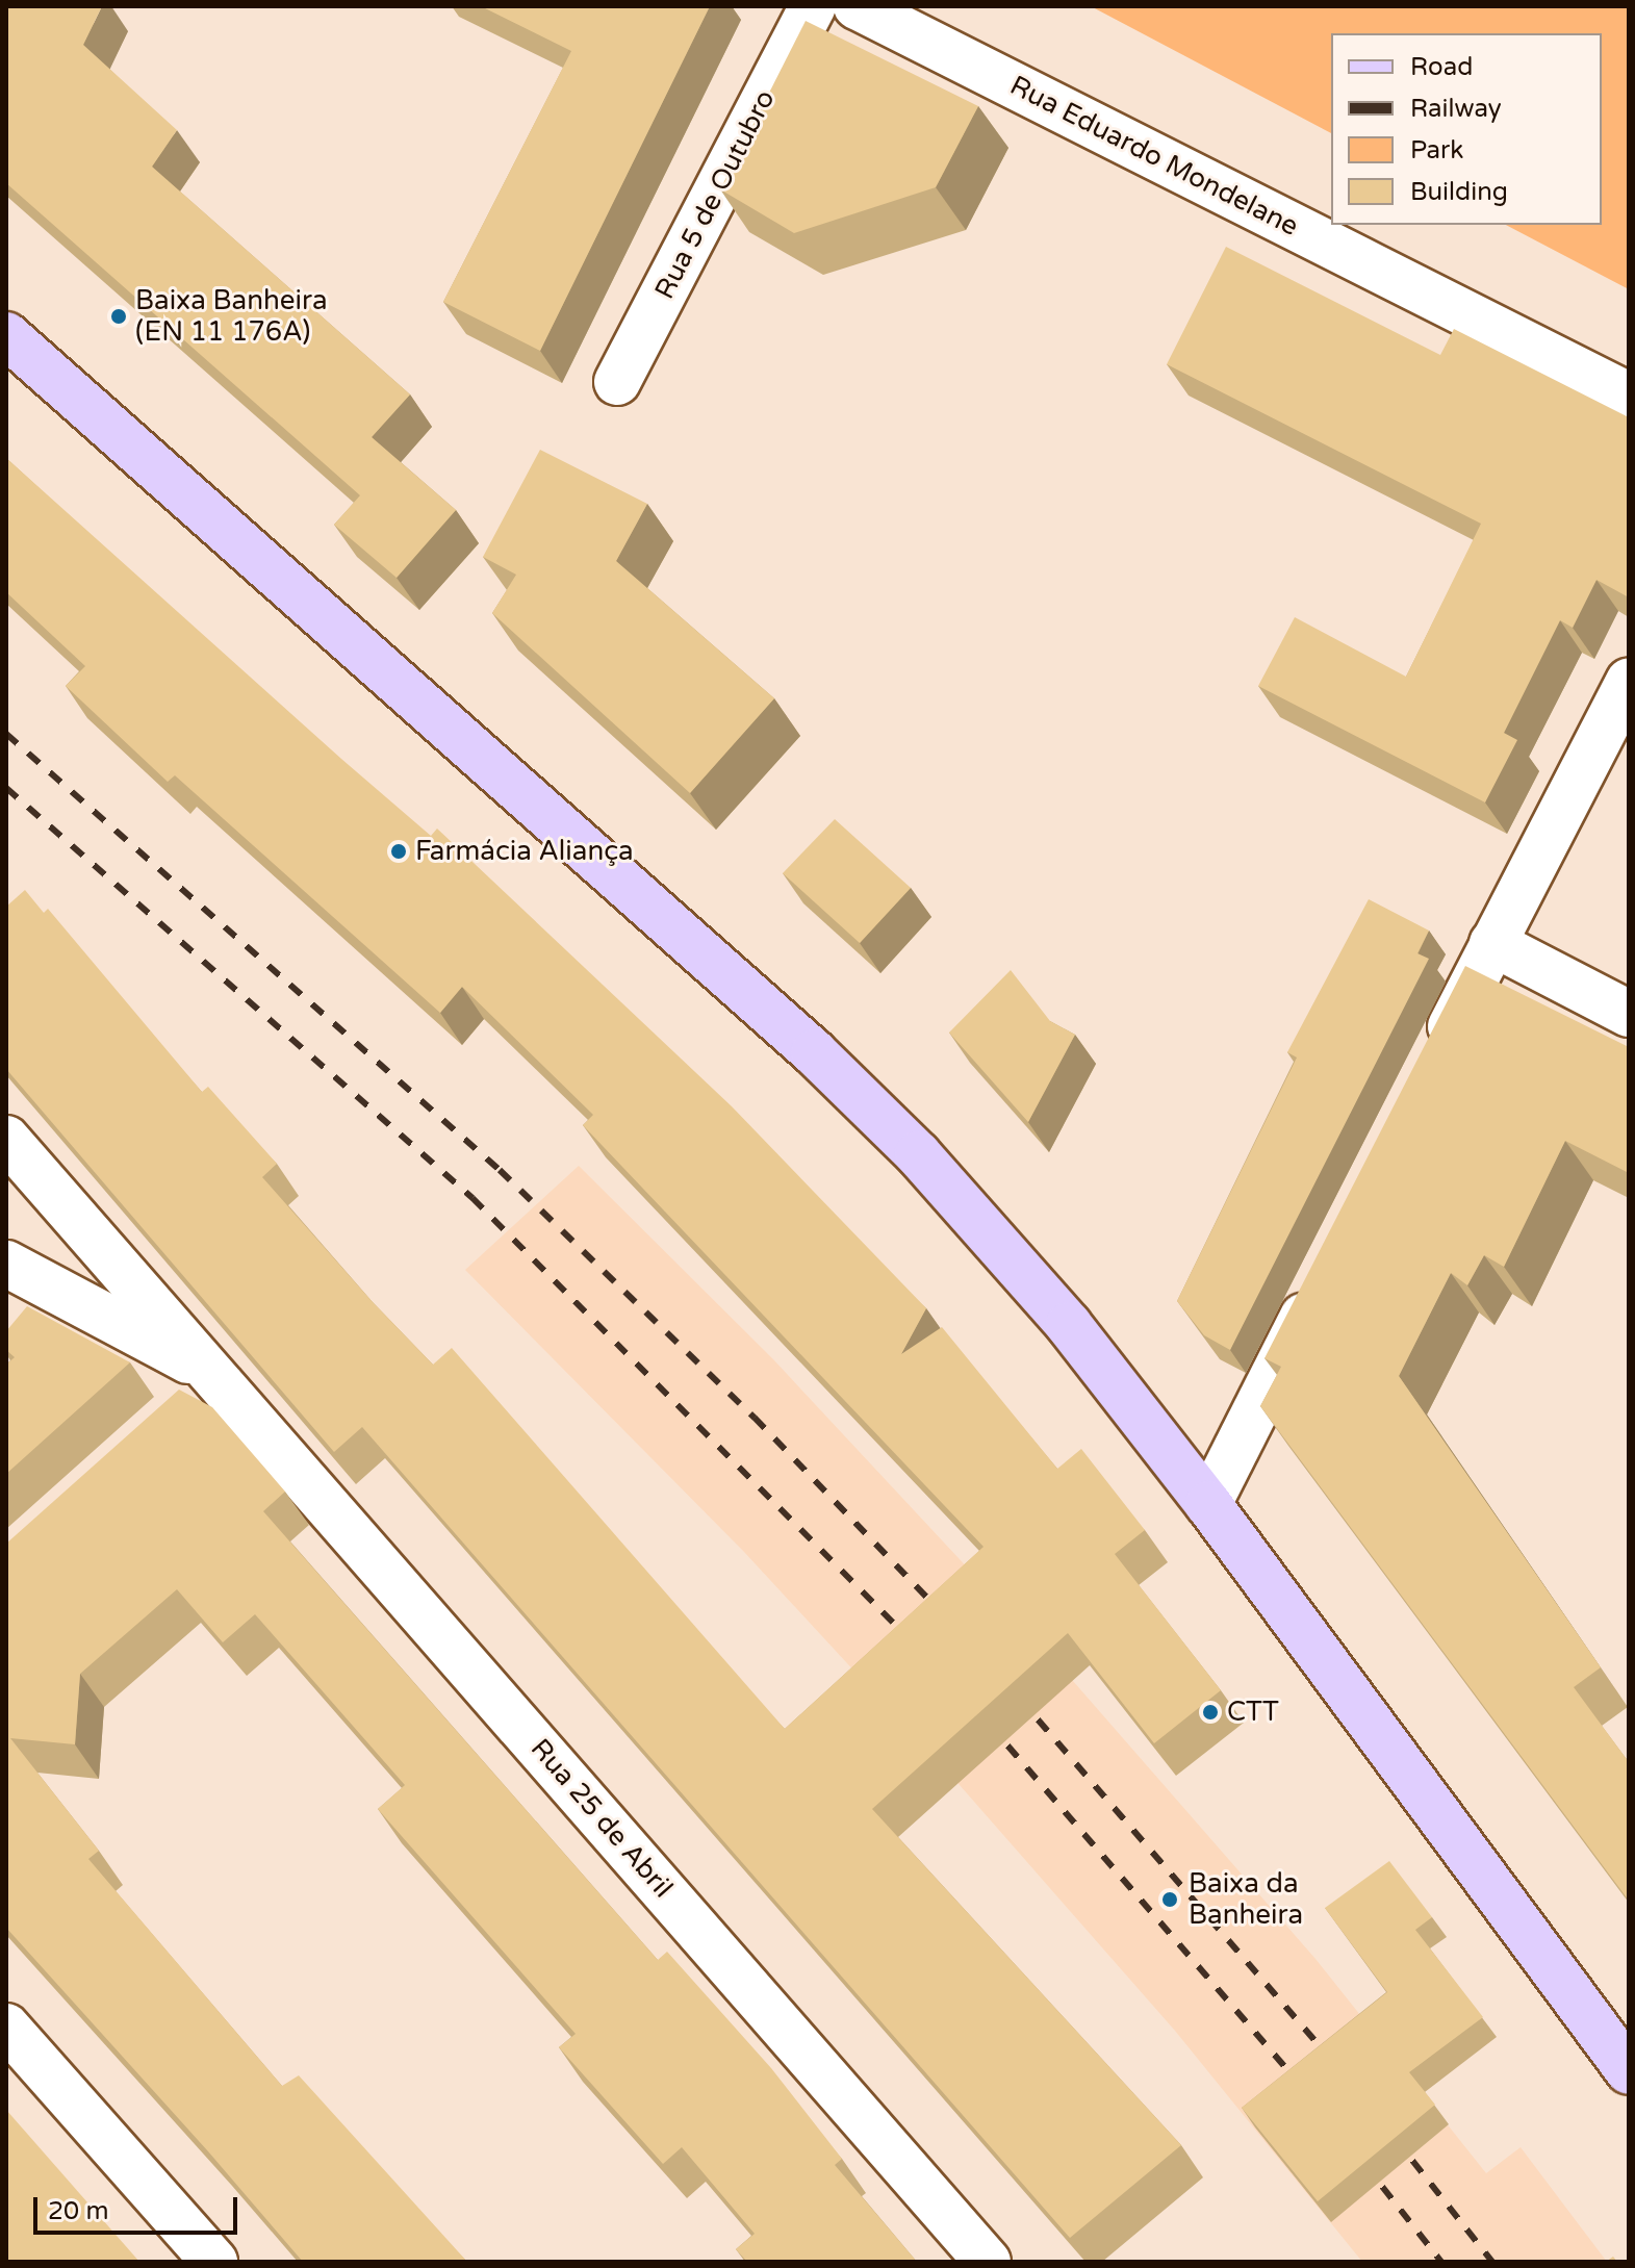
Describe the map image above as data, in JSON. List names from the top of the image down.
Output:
{
  "streets": {
    "street": ["Rua Eduardo Mondelane", "Rua 5 de Outubro", "Rua 25 de Abril"]
  },
  "places": [
    "Baixa Banheira (EN 11 176A)",
    "Farmácia Aliança",
    "CTT",
    "Baixa da Banheira"
  ],
  "legend": [
    "Road",
    "Railway",
    "Park",
    "Building"
  ],
  "scale_bar": "20 m"
}
